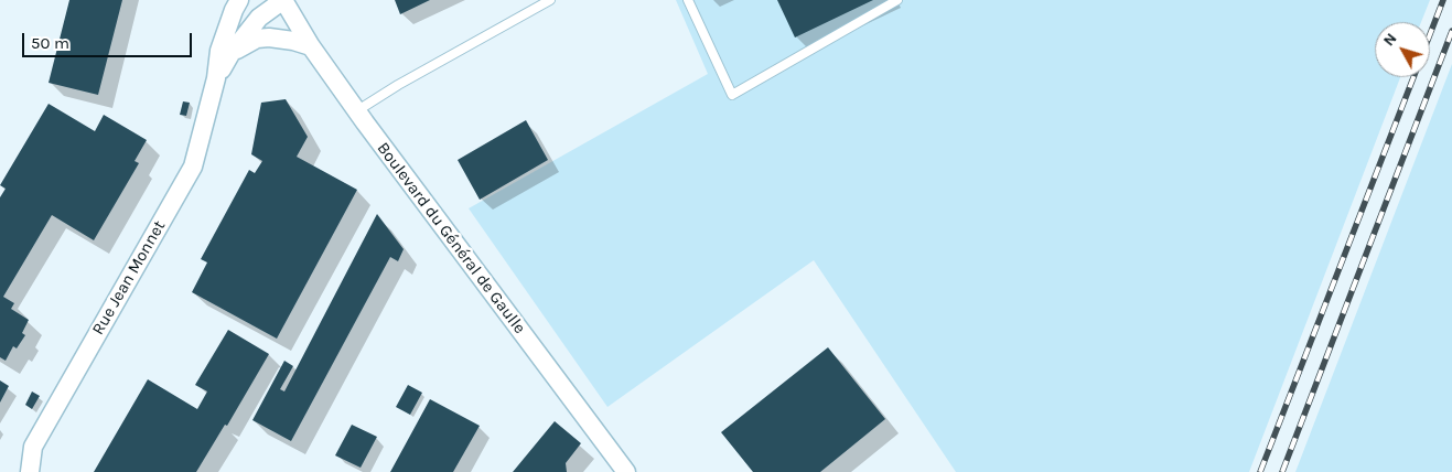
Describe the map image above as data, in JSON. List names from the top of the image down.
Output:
{
  "streets": {
    "street": ["Boulevard du Général de Gaulle", "Rue Jean Monnet"]
  },
  "scale_bar": "50 m",
  "north": "top left"
}
